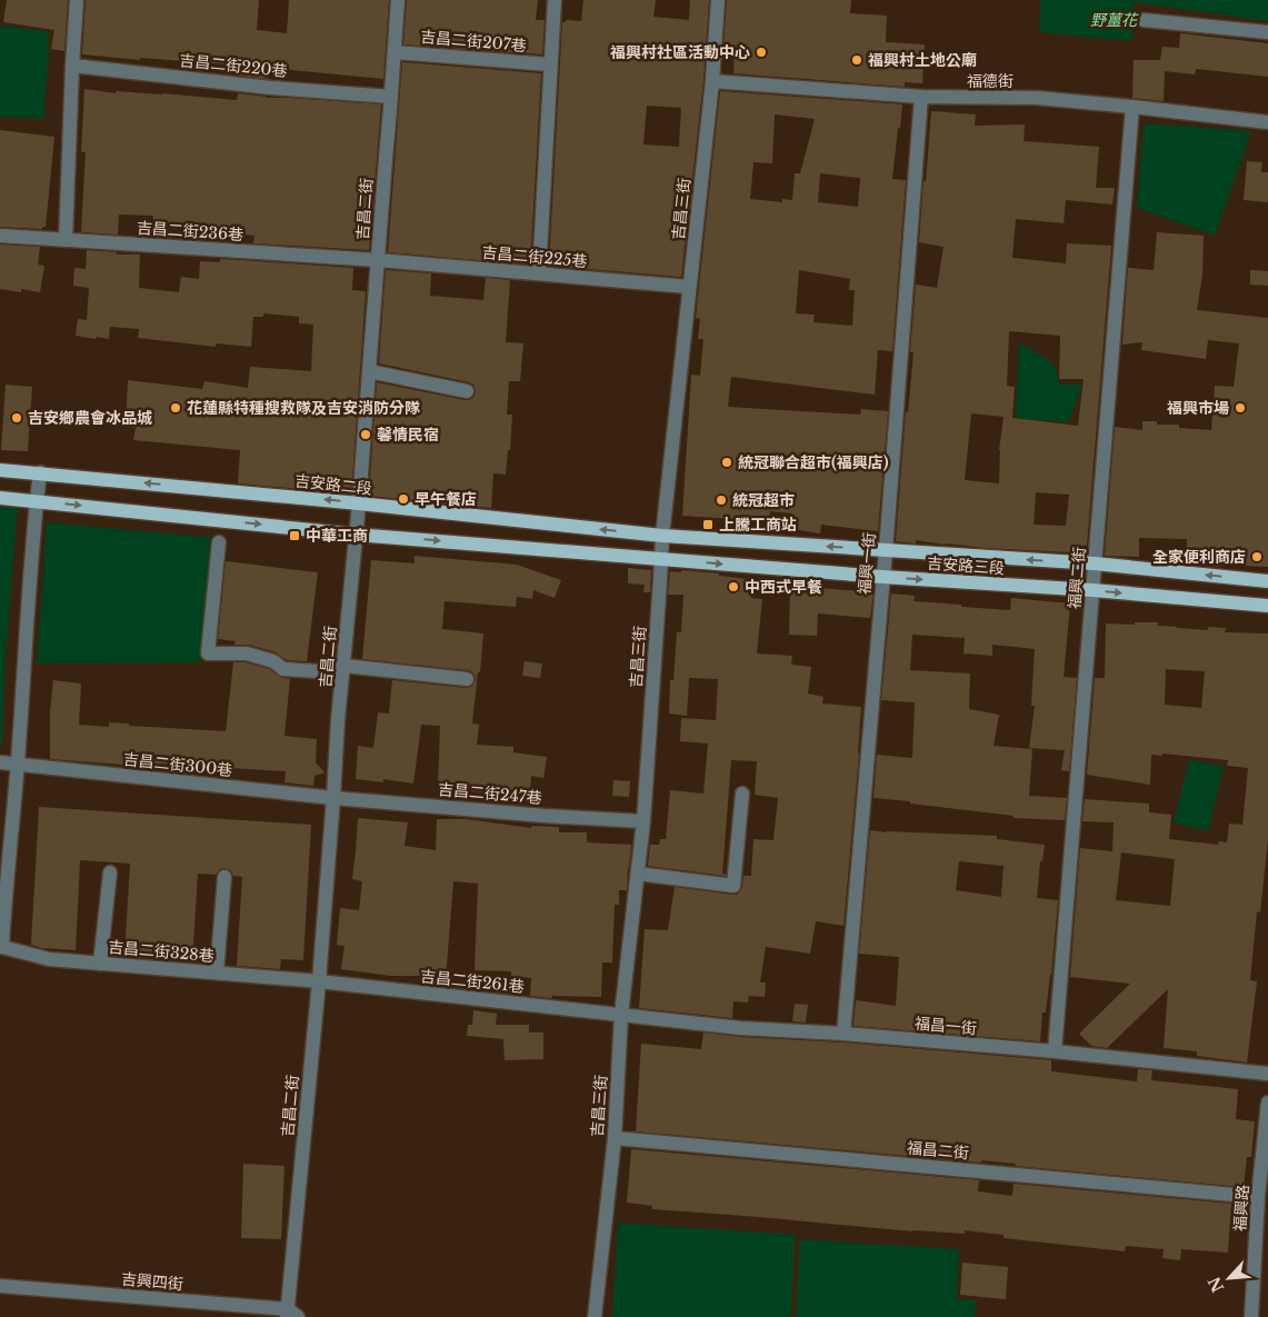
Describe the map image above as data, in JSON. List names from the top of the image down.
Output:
{
  "streets": {
    "main road": ["吉安路二段", "吉安路三段"],
    "street": [
      "吉昌二街207巷",
      "吉昌二街220巷",
      "福德街",
      "吉昌二街",
      "吉昌三街",
      "吉昌二街236巷",
      "吉昌二街225巷",
      "福興一街",
      "福興二街",
      "吉昌二街300巷",
      "吉昌二街247巷",
      "吉昌二街328巷",
      "吉昌二街261巷",
      "福昌一街",
      "福昌二街",
      "福興路",
      "吉興四街"
    ]
  },
  "crossings": [
    ["吉昌二街207巷", "吉昌二街"],
    ["吉昌二街220巷", "吉昌二街"],
    ["福德街", "吉昌三街"],
    ["福德街", "福興一街"],
    ["福德街", "福興二街"],
    ["吉昌二街", "吉昌二街236巷"],
    ["吉昌二街", "吉昌二街225巷"],
    ["吉昌二街", "吉安路二段"],
    ["吉昌二街", "吉昌二街300巷"],
    ["吉昌二街", "吉昌二街247巷"],
    ["吉昌二街", "吉昌二街328巷"],
    ["吉昌二街", "吉昌二街261巷"],
    ["吉昌二街", "吉興四街"],
    ["吉昌三街", "吉昌二街225巷"],
    ["吉昌三街", "吉安路二段"],
    ["吉昌三街", "吉安路三段"],
    ["吉昌三街", "吉昌二街247巷"],
    ["吉昌三街", "吉昌二街261巷"],
    ["吉昌三街", "福昌一街"],
    ["吉昌三街", "福昌二街"],
    ["吉昌二街236巷", "吉昌二街225巷"],
    ["吉安路二段", "吉安路三段"],
    ["福興一街", "吉安路三段"],
    ["福興一街", "福昌一街"],
    ["吉安路三段", "福興二街"],
    ["福興二街", "福昌一街"],
    ["吉昌二街300巷", "吉昌二街247巷"],
    ["吉昌二街328巷", "吉昌二街261巷"],
    ["吉昌二街261巷", "福昌一街"],
    ["福昌二街", "福興路"]
  ],
  "parks": ["野薑花"],
  "places": {
    "other": [
      "福興村社區活動中心",
      "福興村土地公廟",
      "花蓮縣特種搜救隊及吉安消防分隊",
      "福興市場",
      "吉安鄉農會冰品城",
      "馨情民宿",
      "統冠聯合超市(福興店)",
      "早午餐店",
      "統冠超市",
      "全家便利商店",
      "中西式早餐"
    ],
    "transit": ["上騰工商站", "中華工商"]
  },
  "north": "bottom left"
}
